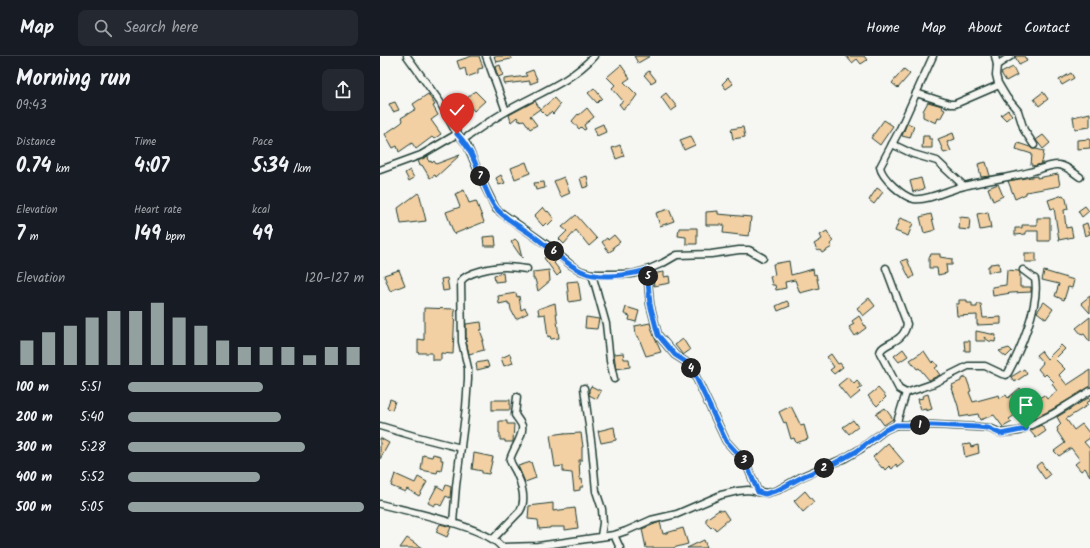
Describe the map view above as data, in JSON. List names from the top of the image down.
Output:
{
  "page": {
    "header": "Map",
    "search": "Search here",
    "nav": [
      "Home",
      "Map",
      "About",
      "Contact"
    ],
    "heading": ["Morning run", "09:43"],
    "stats": [
      ["Distance", "0.74 km"],
      ["Time", "4:07"],
      ["Pace", "5:34 /km"],
      ["Elevation", "7 m"],
      ["Heart rate", "149 bpm"],
      ["kcal", "49"]
    ],
    "pins": [
      "7",
      "6",
      "5",
      "4",
      "1",
      "3",
      "2"
    ],
    "chart": ["Elevation", "120–127 m"],
    "list": [
      {
        "name": "100 m",
        "note": "5:51"
      },
      {
        "name": "200 m",
        "note": "5:40"
      },
      {
        "name": "300 m",
        "note": "5:28"
      },
      {
        "name": "400 m",
        "note": "5:52"
      },
      {
        "name": "500 m",
        "note": "5:05"
      }
    ]
  }
}
